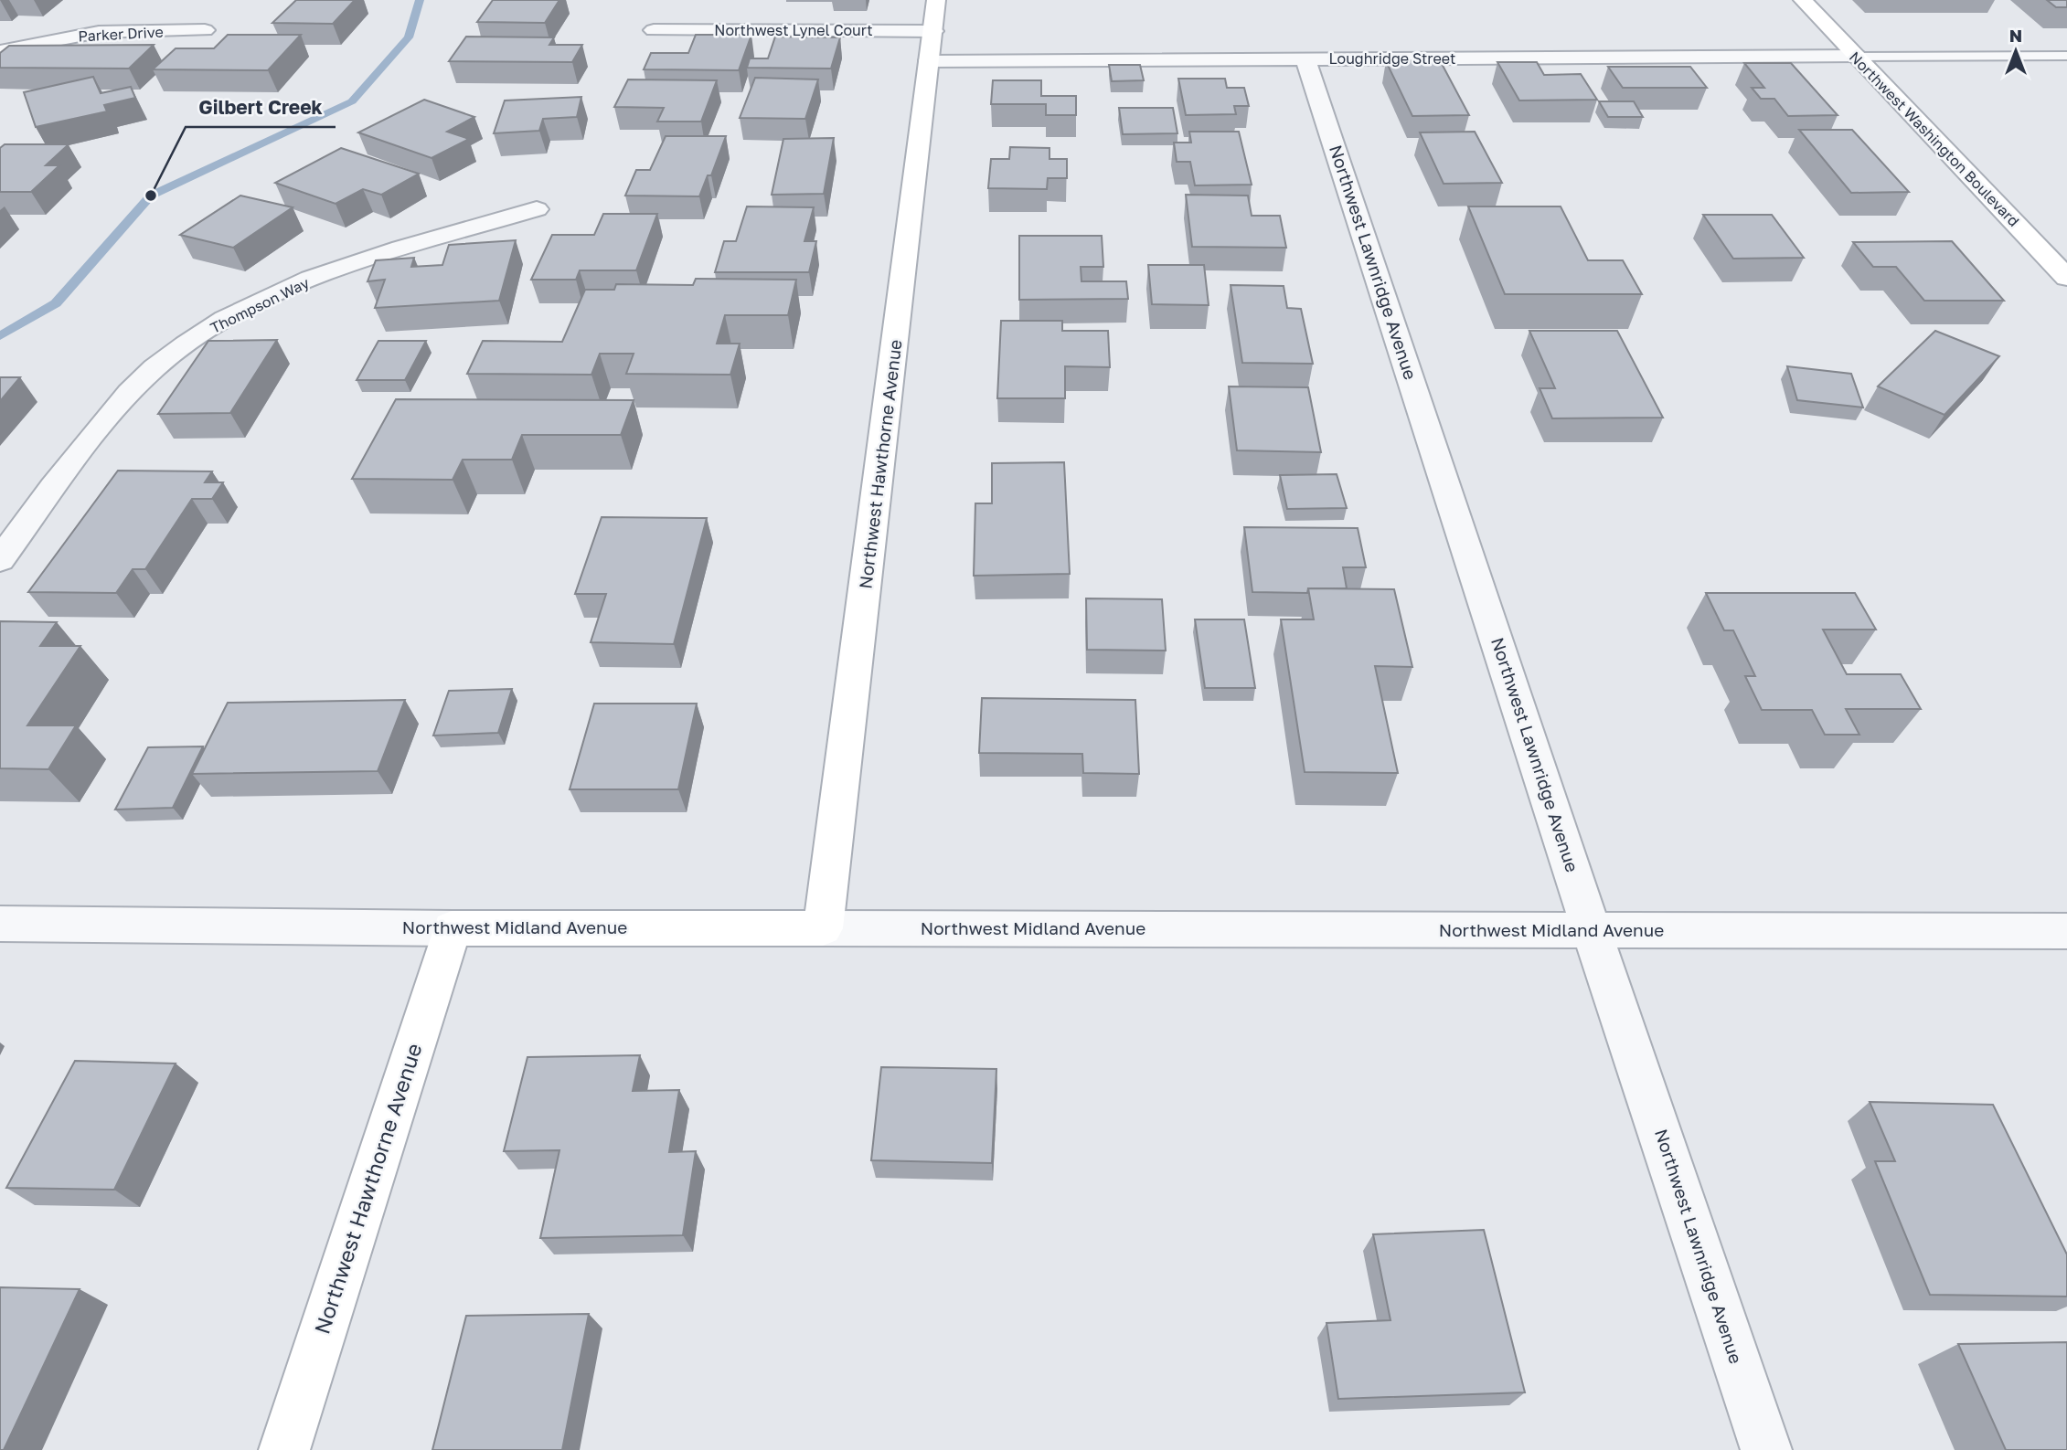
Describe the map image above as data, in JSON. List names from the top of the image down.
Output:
{
  "streets": {
    "street": [
      "Northwest Lynel Court",
      "Parker Drive",
      "Loughridge Street",
      "Northwest Washington Boulevard",
      "Northwest Lawnridge Avenue",
      "Thompson Way",
      "Northwest Hawthorne Avenue",
      "Northwest Midland Avenue"
    ]
  },
  "crossings": [
    ["Northwest Lynel Court", "Northwest Hawthorne Avenue"],
    ["Loughridge Street", "Northwest Washington Boulevard"],
    ["Loughridge Street", "Northwest Lawnridge Avenue"],
    ["Loughridge Street", "Northwest Hawthorne Avenue"],
    ["Northwest Lawnridge Avenue", "Northwest Midland Avenue"],
    ["Northwest Hawthorne Avenue", "Northwest Midland Avenue"]
  ],
  "places": ["Gilbert Creek"],
  "north": "top"
}
